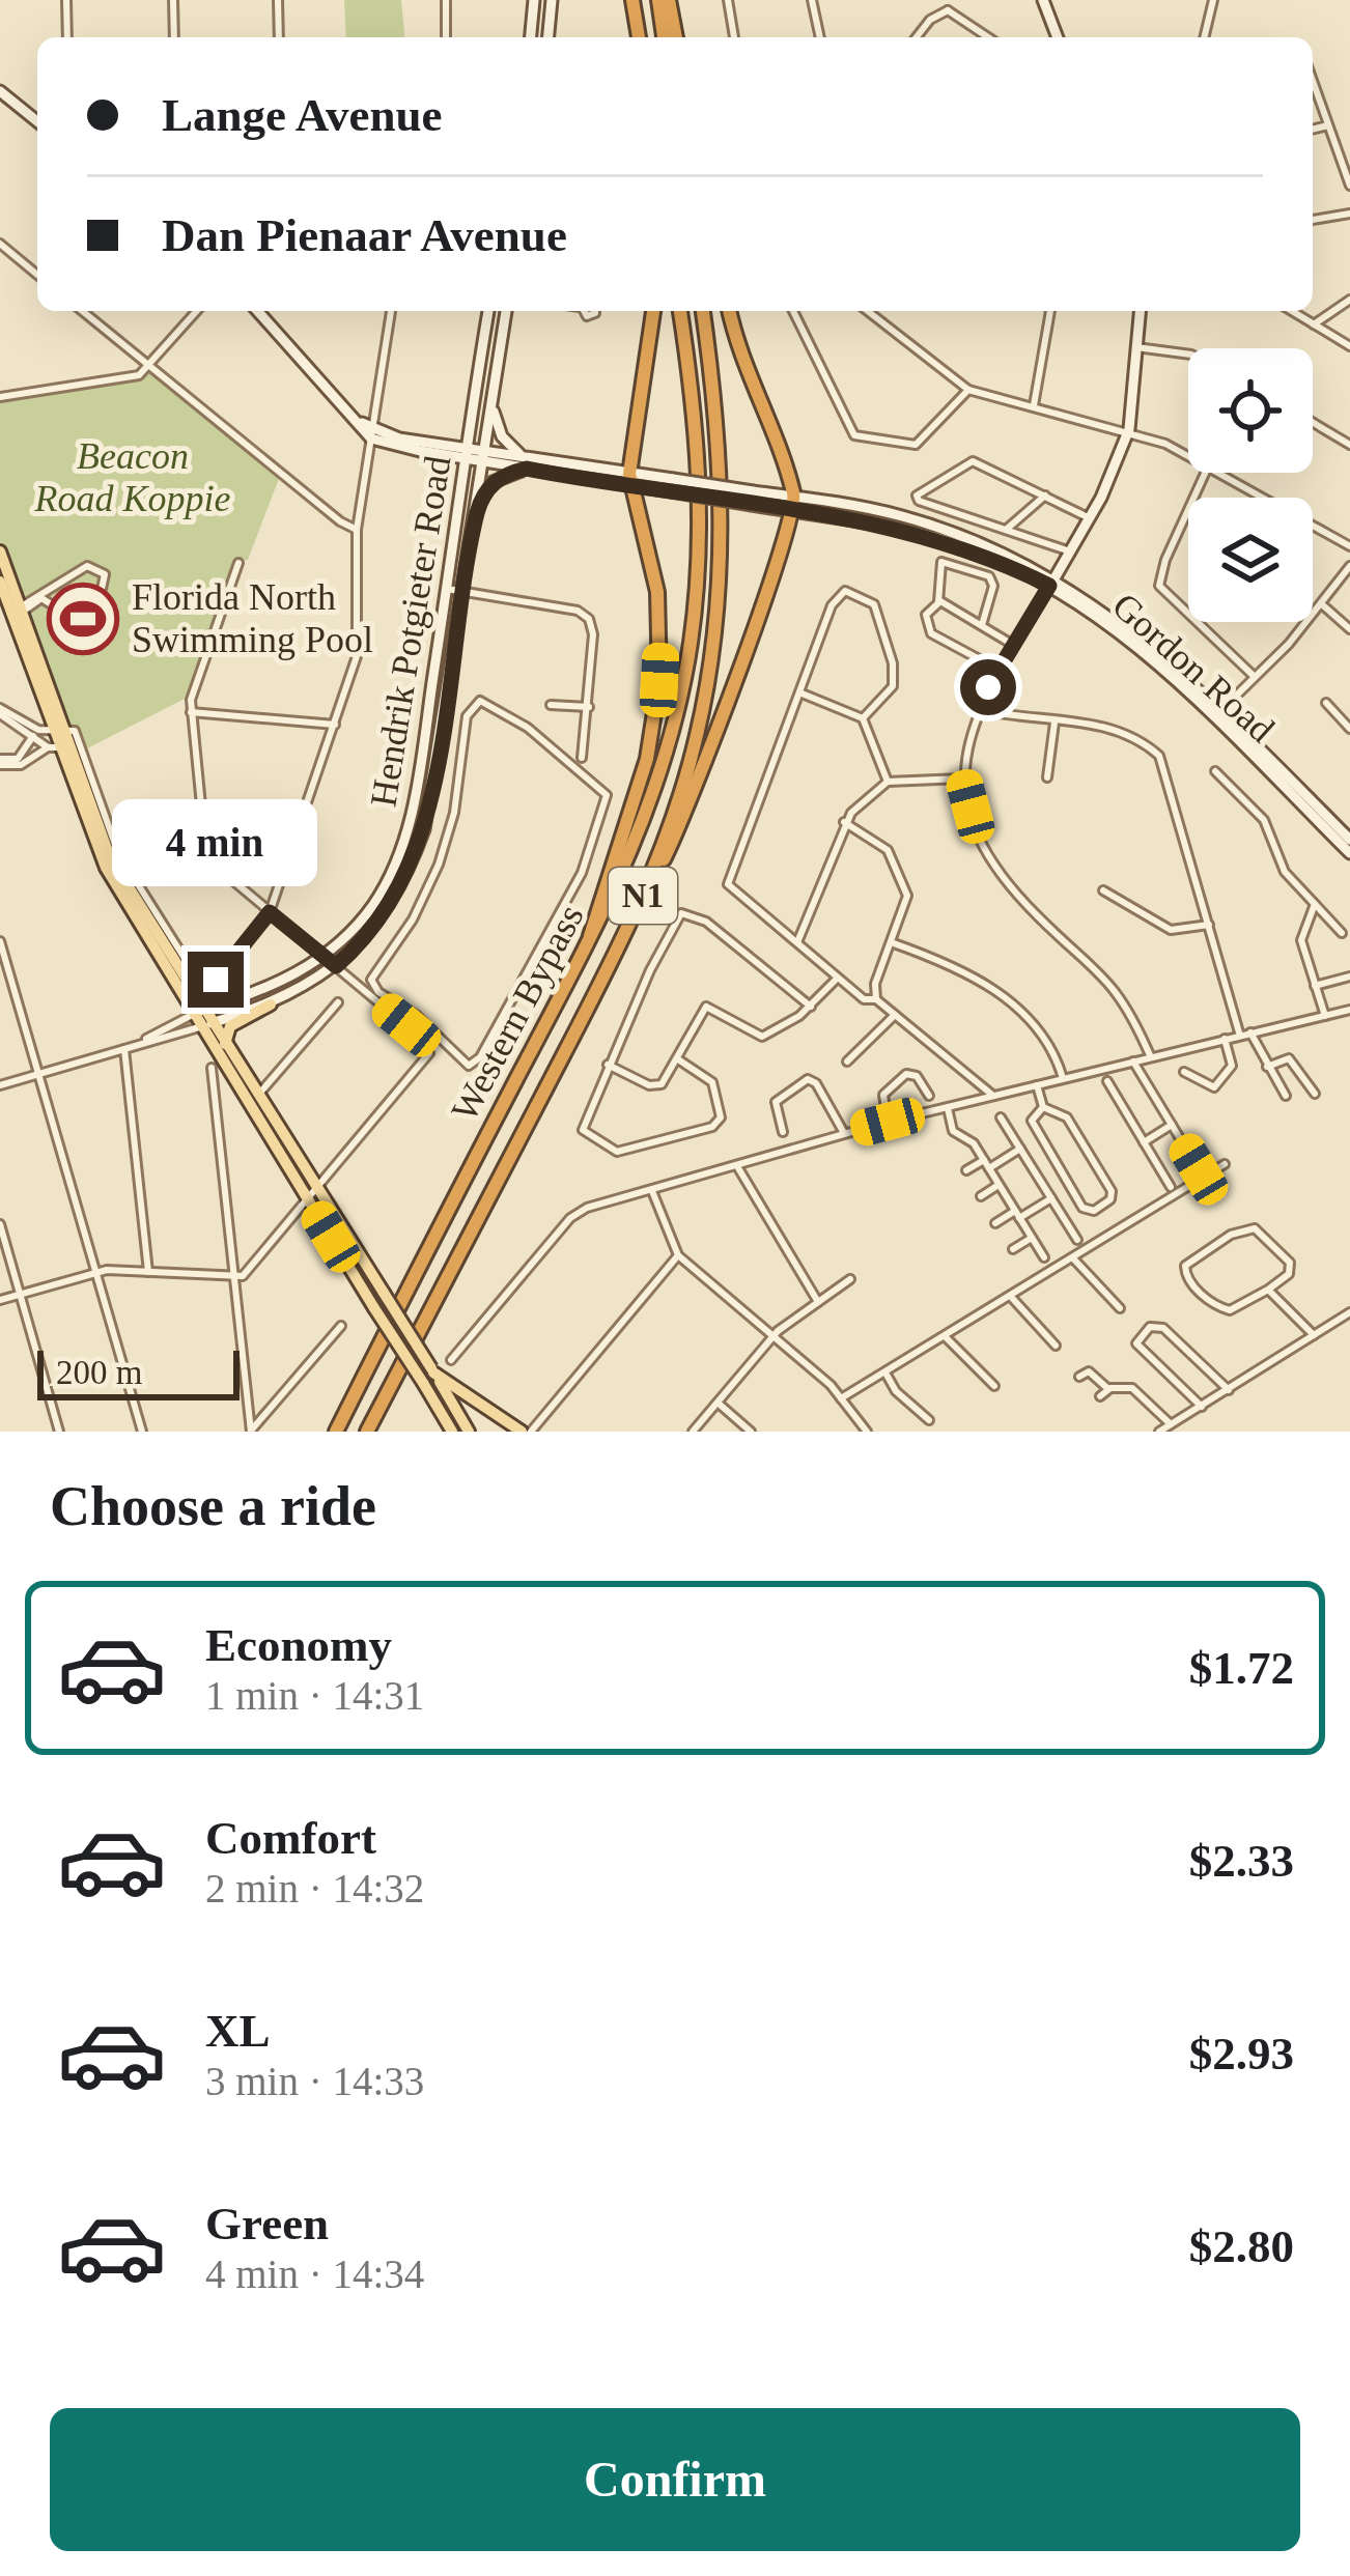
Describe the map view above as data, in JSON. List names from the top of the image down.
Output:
{
  "streets": {
    "highway": ["N1", "Western Bypass"],
    "street": ["Hendrik Potgieter Road", "Gordon Road"]
  },
  "crossings": [
    ["Hendrik Potgieter Road", "Gordon Road"]
  ],
  "parks": ["Beacon Road Koppie"],
  "places": {
    "sports": ["Florida North Swimming Pool"]
  },
  "scale_bar": "200 m",
  "page": {
    "banner": ["Lange Avenue", "Dan Pienaar Avenue"],
    "bubble": "4 min",
    "scale": "200 m",
    "heading": "Choose a ride",
    "list": [
      {
        "name": "Economy",
        "note": "1 min · 14:31",
        "value": "$1.72"
      },
      {
        "name": "Comfort",
        "note": "2 min · 14:32",
        "value": "$2.33"
      },
      {
        "name": "XL",
        "note": "3 min · 14:33",
        "value": "$2.93"
      },
      {
        "name": "Green",
        "note": "4 min · 14:34",
        "value": "$2.80"
      }
    ],
    "buttons": "Confirm"
  }
}
